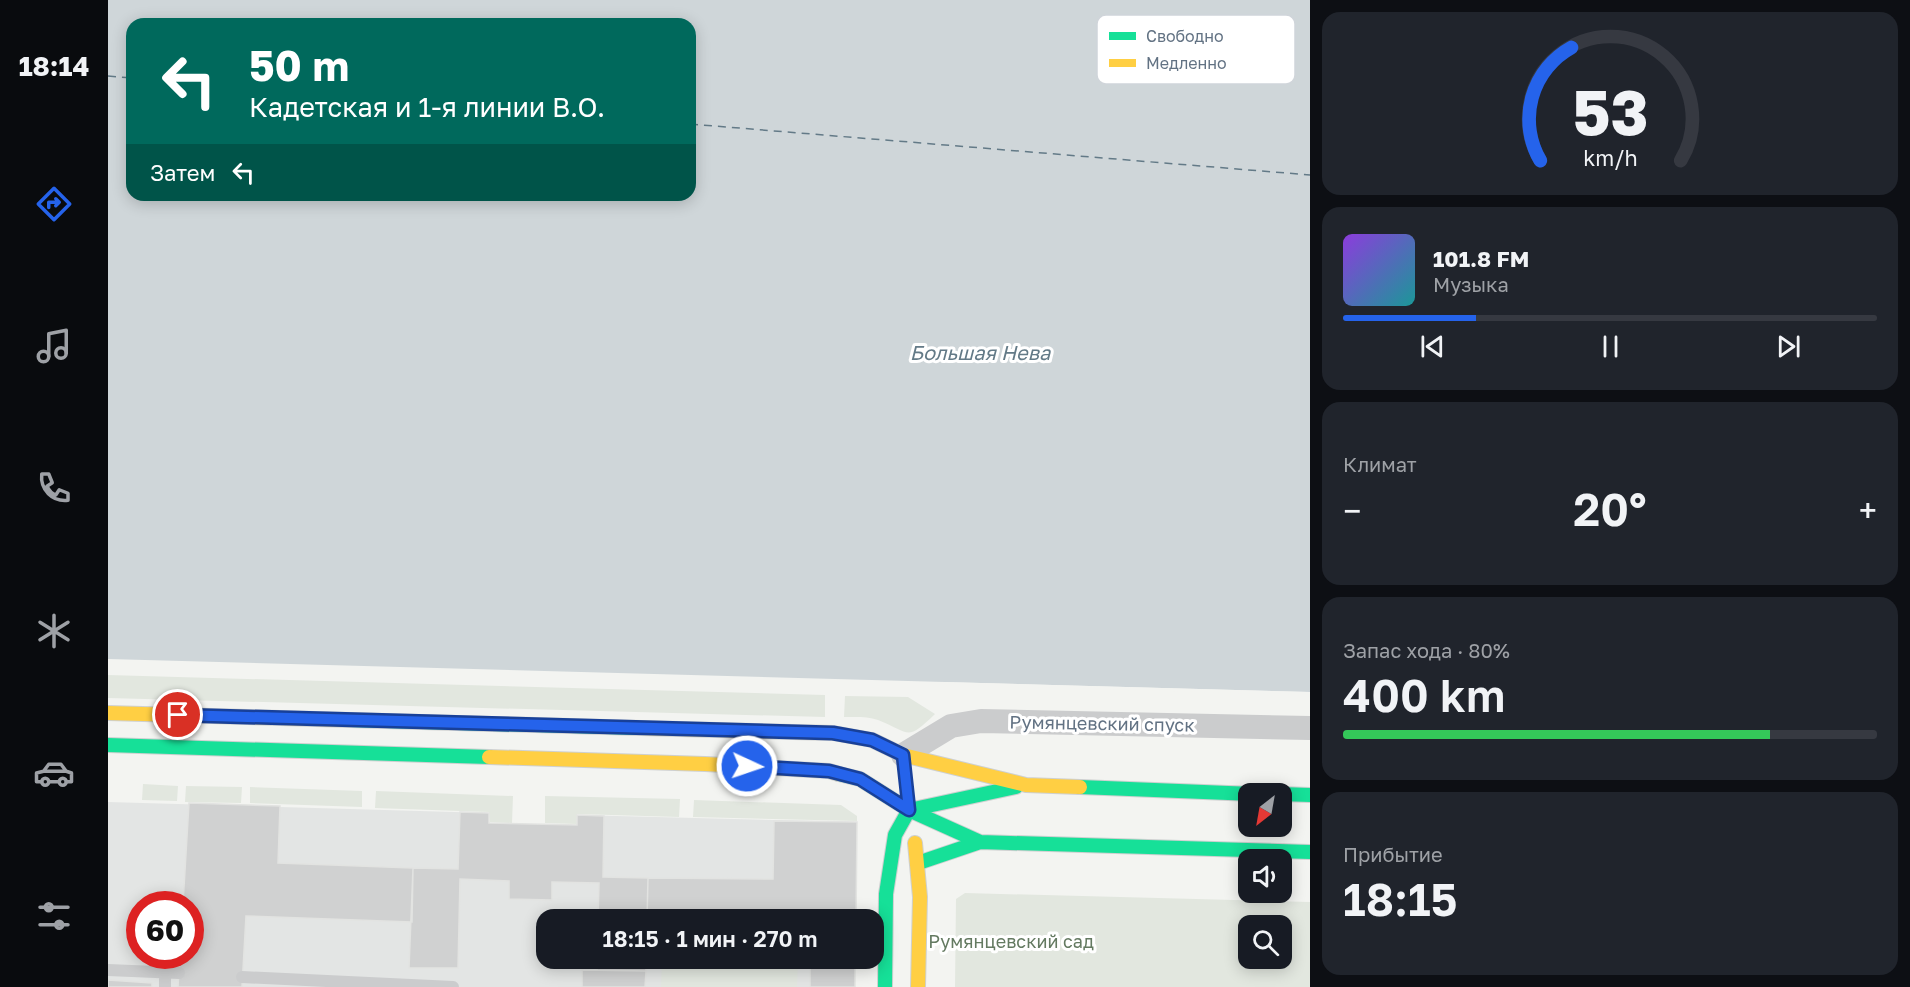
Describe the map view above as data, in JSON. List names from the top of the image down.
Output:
{
  "streets": {
    "street": ["Румянцевский спуск"]
  },
  "water": ["Большая Нева"],
  "parks": ["Румянцевский сад"],
  "legend": ["Свободно", "Медленно"],
  "north": "bottom left",
  "page": {
    "tabs": "18:14",
    "turn": ["50 m", "Кадетская и 1-я линии В.О."],
    "then": "Затем",
    "song": ["101.8 FM", "Музыка"],
    "tile": [
      "Климат",
      ["Запас хода · 80%", "400 km"],
      ["Прибытие", "18:15"]
    ],
    "heat": ["−", "20°", "+"],
    "limit": "60",
    "trip": "18:15 · 1 мин · 270 m",
    "gauge": ["53", "km/h"]
  }
}
